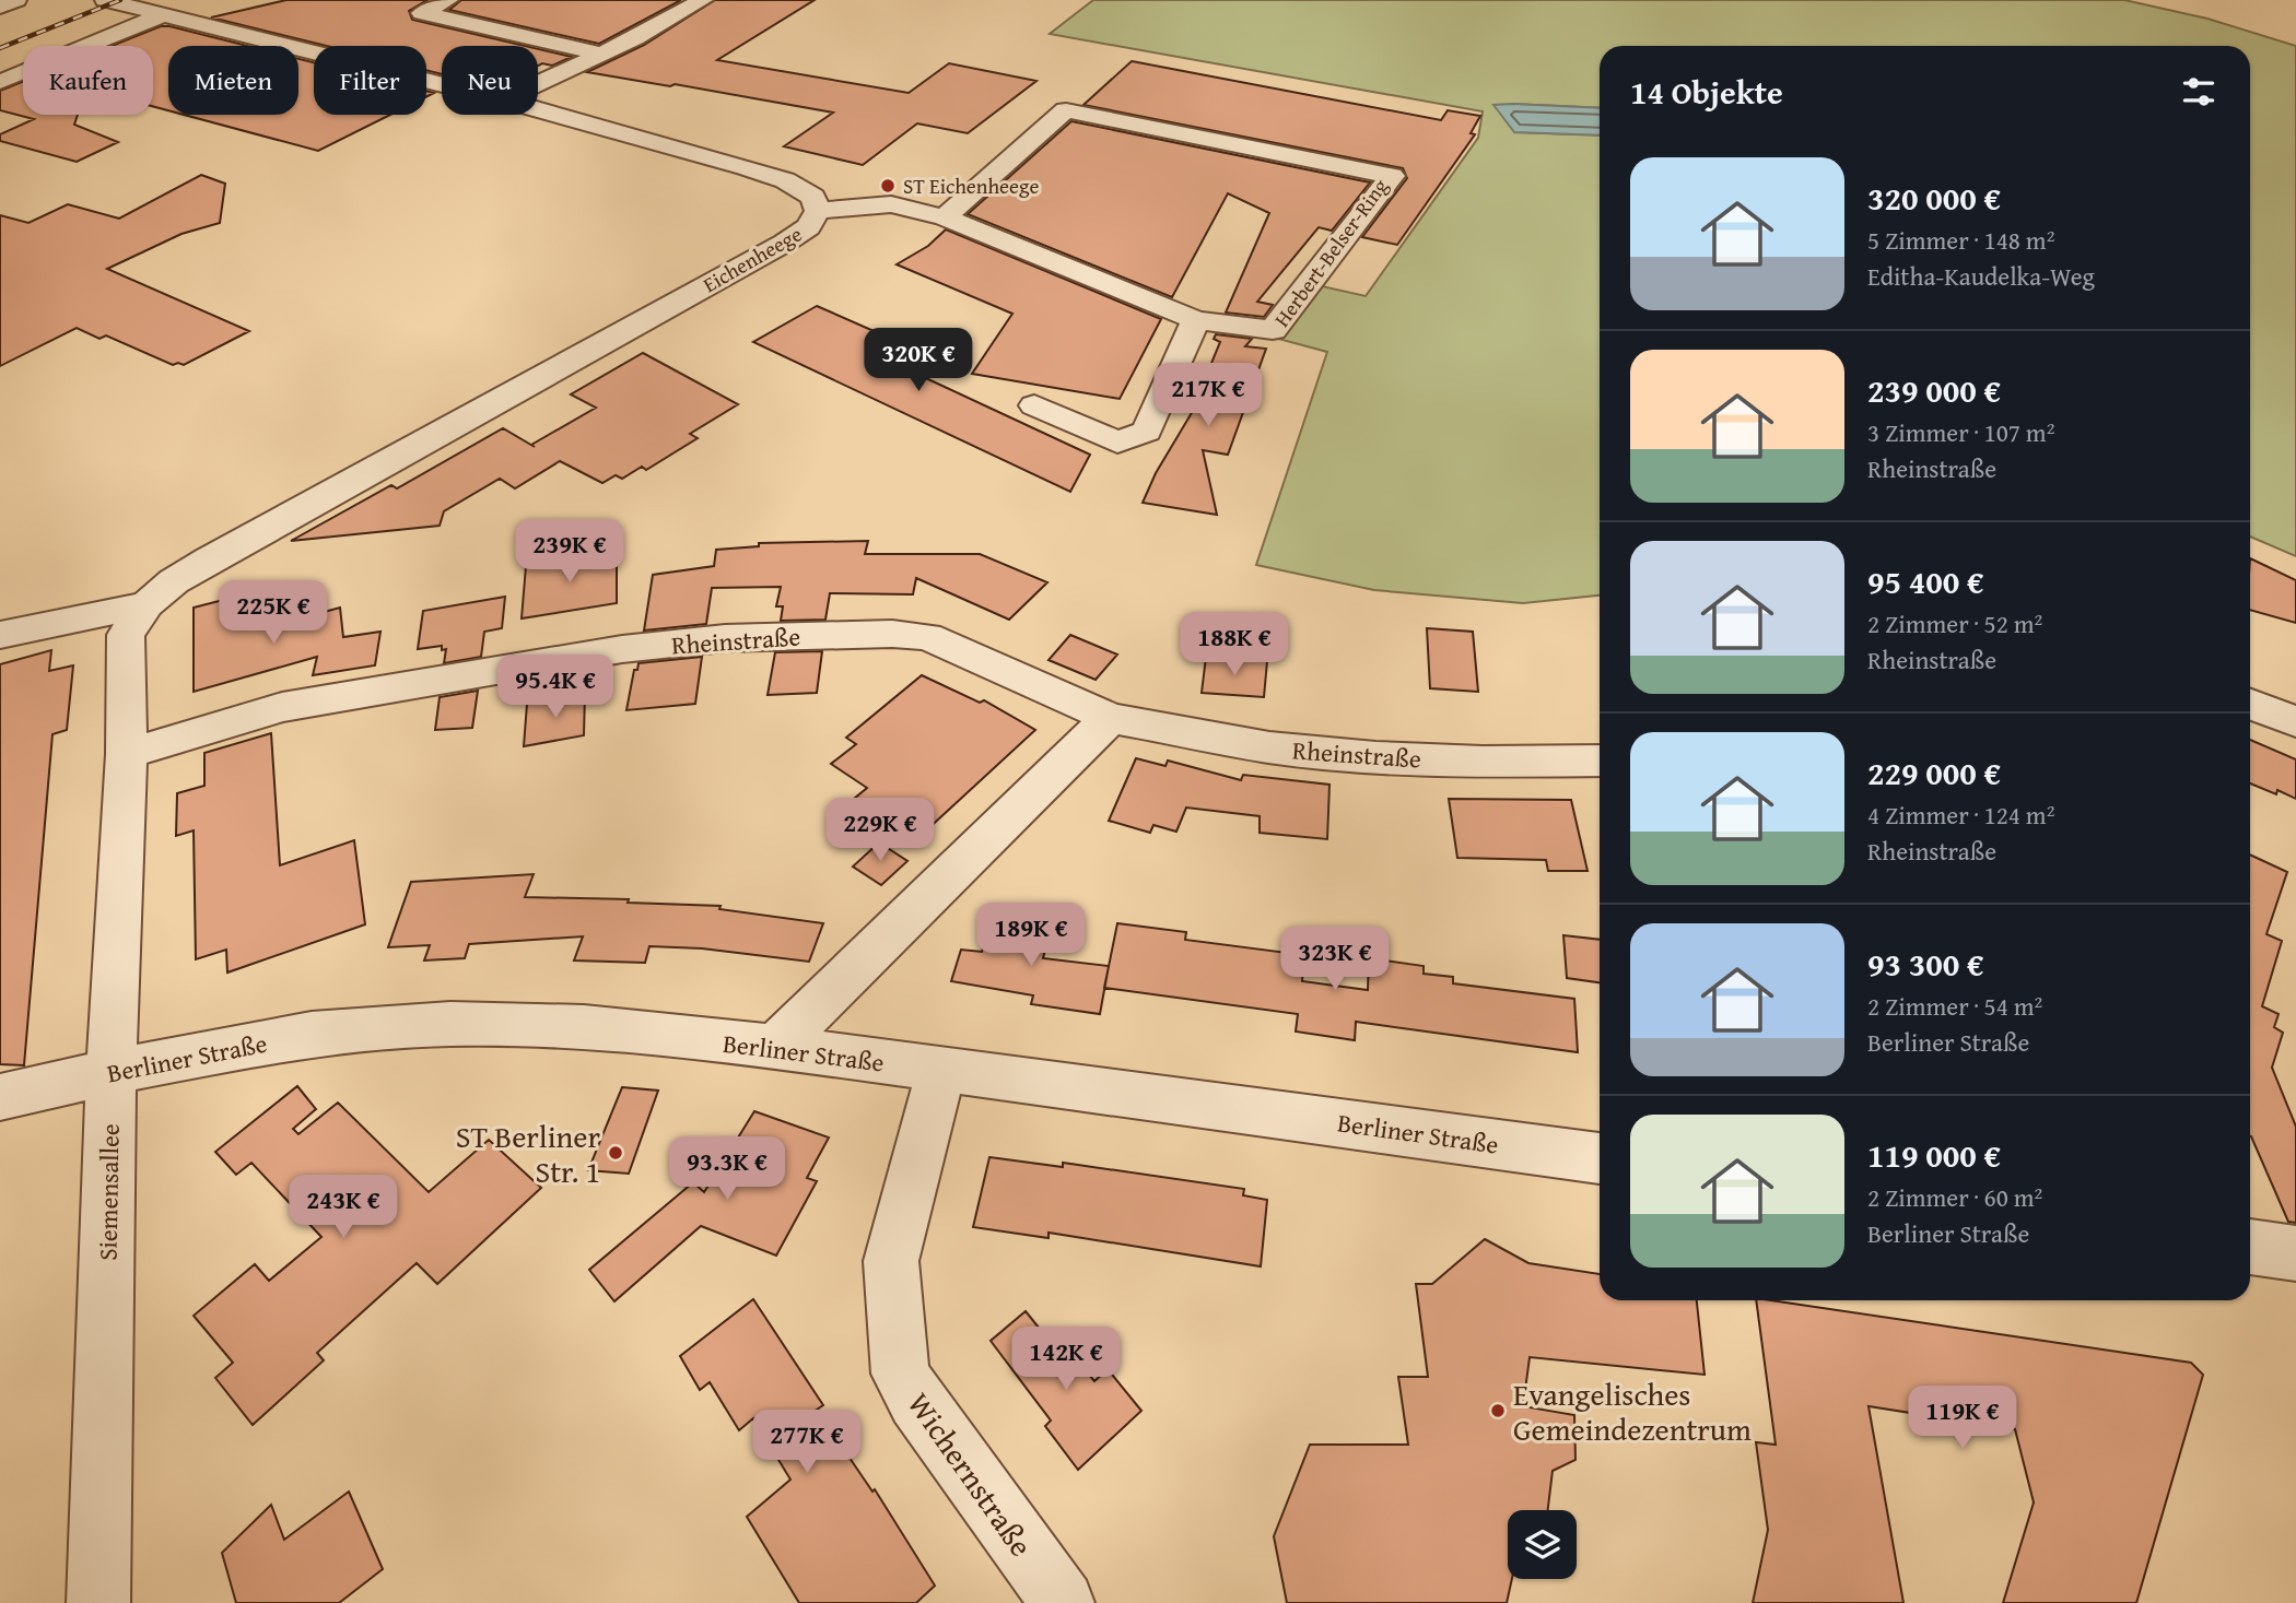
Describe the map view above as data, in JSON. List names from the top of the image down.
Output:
{
  "streets": {
    "street": [
      "Herbert-Belser-Ring",
      "Eichenheege",
      "Rheinstraße",
      "Berliner Straße",
      "Siemensallee",
      "Wichernstraße"
    ]
  },
  "crossings": [
    ["Herbert-Belser-Ring", "Eichenheege"],
    ["Eichenheege", "Siemensallee"],
    ["Rheinstraße", "Siemensallee"],
    ["Berliner Straße", "Siemensallee"],
    ["Berliner Straße", "Wichernstraße"]
  ],
  "places": ["ST Eichenheege", "ST Berliner Str. 1", "Evangelisches Gemeindezentrum"],
  "page": {
    "chip": [
      "Kaufen",
      "Mieten",
      "Filter",
      "Neu"
    ],
    "heading": "14 Objekte",
    "list": [
      {
        "name": "320 000 €",
        "note": "5 Zimmer · 148 m² · Editha-Kaudelka-Weg"
      },
      {
        "name": "239 000 €",
        "note": "3 Zimmer · 107 m² · Rheinstraße"
      },
      {
        "name": "95 400 €",
        "note": "2 Zimmer · 52 m² · Rheinstraße"
      },
      {
        "name": "229 000 €",
        "note": "4 Zimmer · 124 m² · Rheinstraße"
      },
      {
        "name": "93 300 €",
        "note": "2 Zimmer · 54 m² · Berliner Straße"
      },
      {
        "name": "119 000 €",
        "note": "2 Zimmer · 60 m² · Berliner Straße"
      }
    ],
    "price": [
      "320K €",
      "217K €",
      "239K €",
      "225K €",
      "188K €",
      "95.4K €",
      "229K €",
      "189K €",
      "323K €",
      "93.3K €",
      "243K €",
      "142K €",
      "119K €",
      "277K €"
    ]
  }
}
